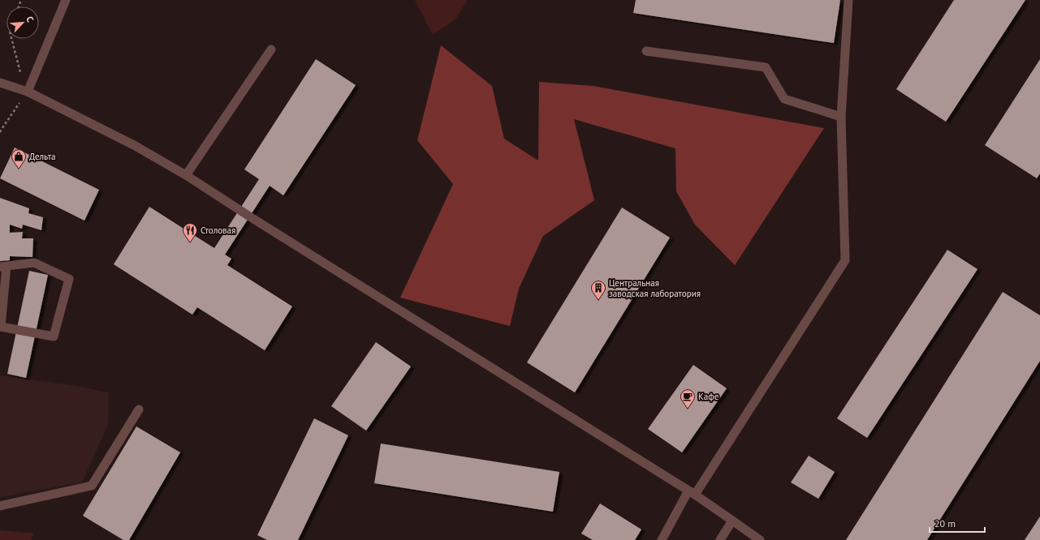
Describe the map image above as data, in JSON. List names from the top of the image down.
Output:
{
  "places": {
    "shop": ["Дельта"],
    "restaurant": ["Столовая"],
    "building": ["Центральная заводская лаборатория"],
    "cafe": ["Кафе"]
  },
  "scale_bar": "20 m",
  "north": "top right"
}
